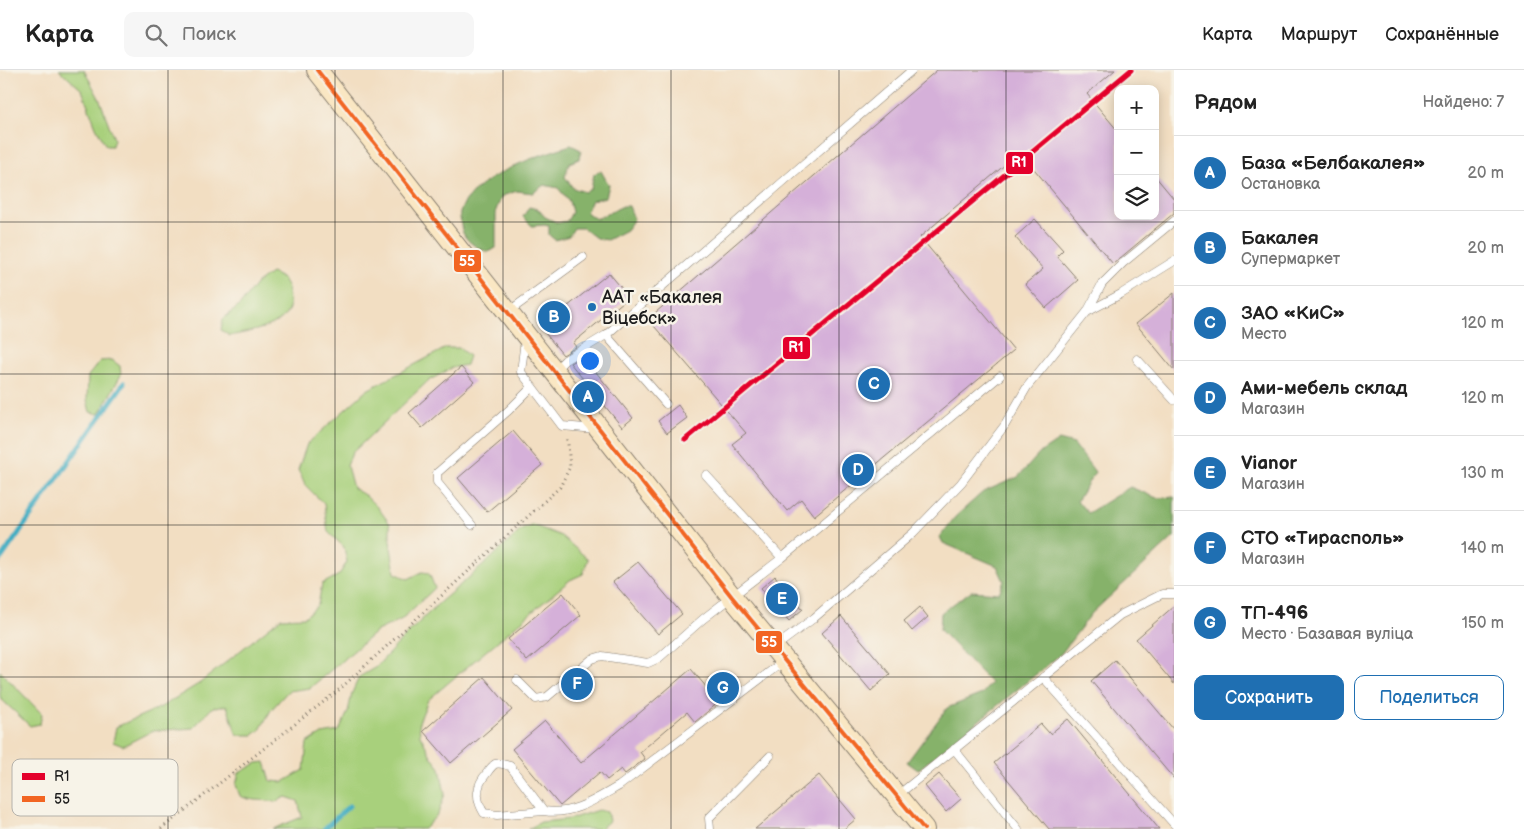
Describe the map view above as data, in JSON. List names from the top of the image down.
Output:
{
  "places": ["ААТ «Бакалея Віцебск»"],
  "lines": ["transit line R1", "transit line 55"],
  "legend": ["R1", "55"],
  "page": {
    "header": "Карта",
    "search": "Поиск",
    "nav": ["Карта", "Маршрут", "Сохранённые"],
    "heading": ["Рядом", "Найдено: 7"],
    "map_buttons": ["+", "−"],
    "list": [
      {
        "mark": "A",
        "name": "База «Белбакалея»",
        "note": "Остановка",
        "value": "20 m"
      },
      {
        "mark": "B",
        "name": "Бакалея",
        "note": "Супермаркет",
        "value": "20 m"
      },
      {
        "mark": "C",
        "name": "ЗАО «КиС»",
        "note": "Место",
        "value": "120 m"
      },
      {
        "mark": "D",
        "name": "Ами-мебель склад",
        "note": "Магазин",
        "value": "120 m"
      },
      {
        "mark": "E",
        "name": "Vianor",
        "note": "Магазин",
        "value": "130 m"
      },
      {
        "mark": "F",
        "name": "СТО «Тирасполь»",
        "note": "Магазин",
        "value": "140 m"
      },
      {
        "mark": "G",
        "name": "ТП-496",
        "note": "Место · Базавая вуліца",
        "value": "150 m"
      }
    ],
    "pins": [
      "B",
      "C",
      "A",
      "D",
      "E",
      "F",
      "G"
    ],
    "buttons": ["Сохранить", "Поделиться"]
  }
}
